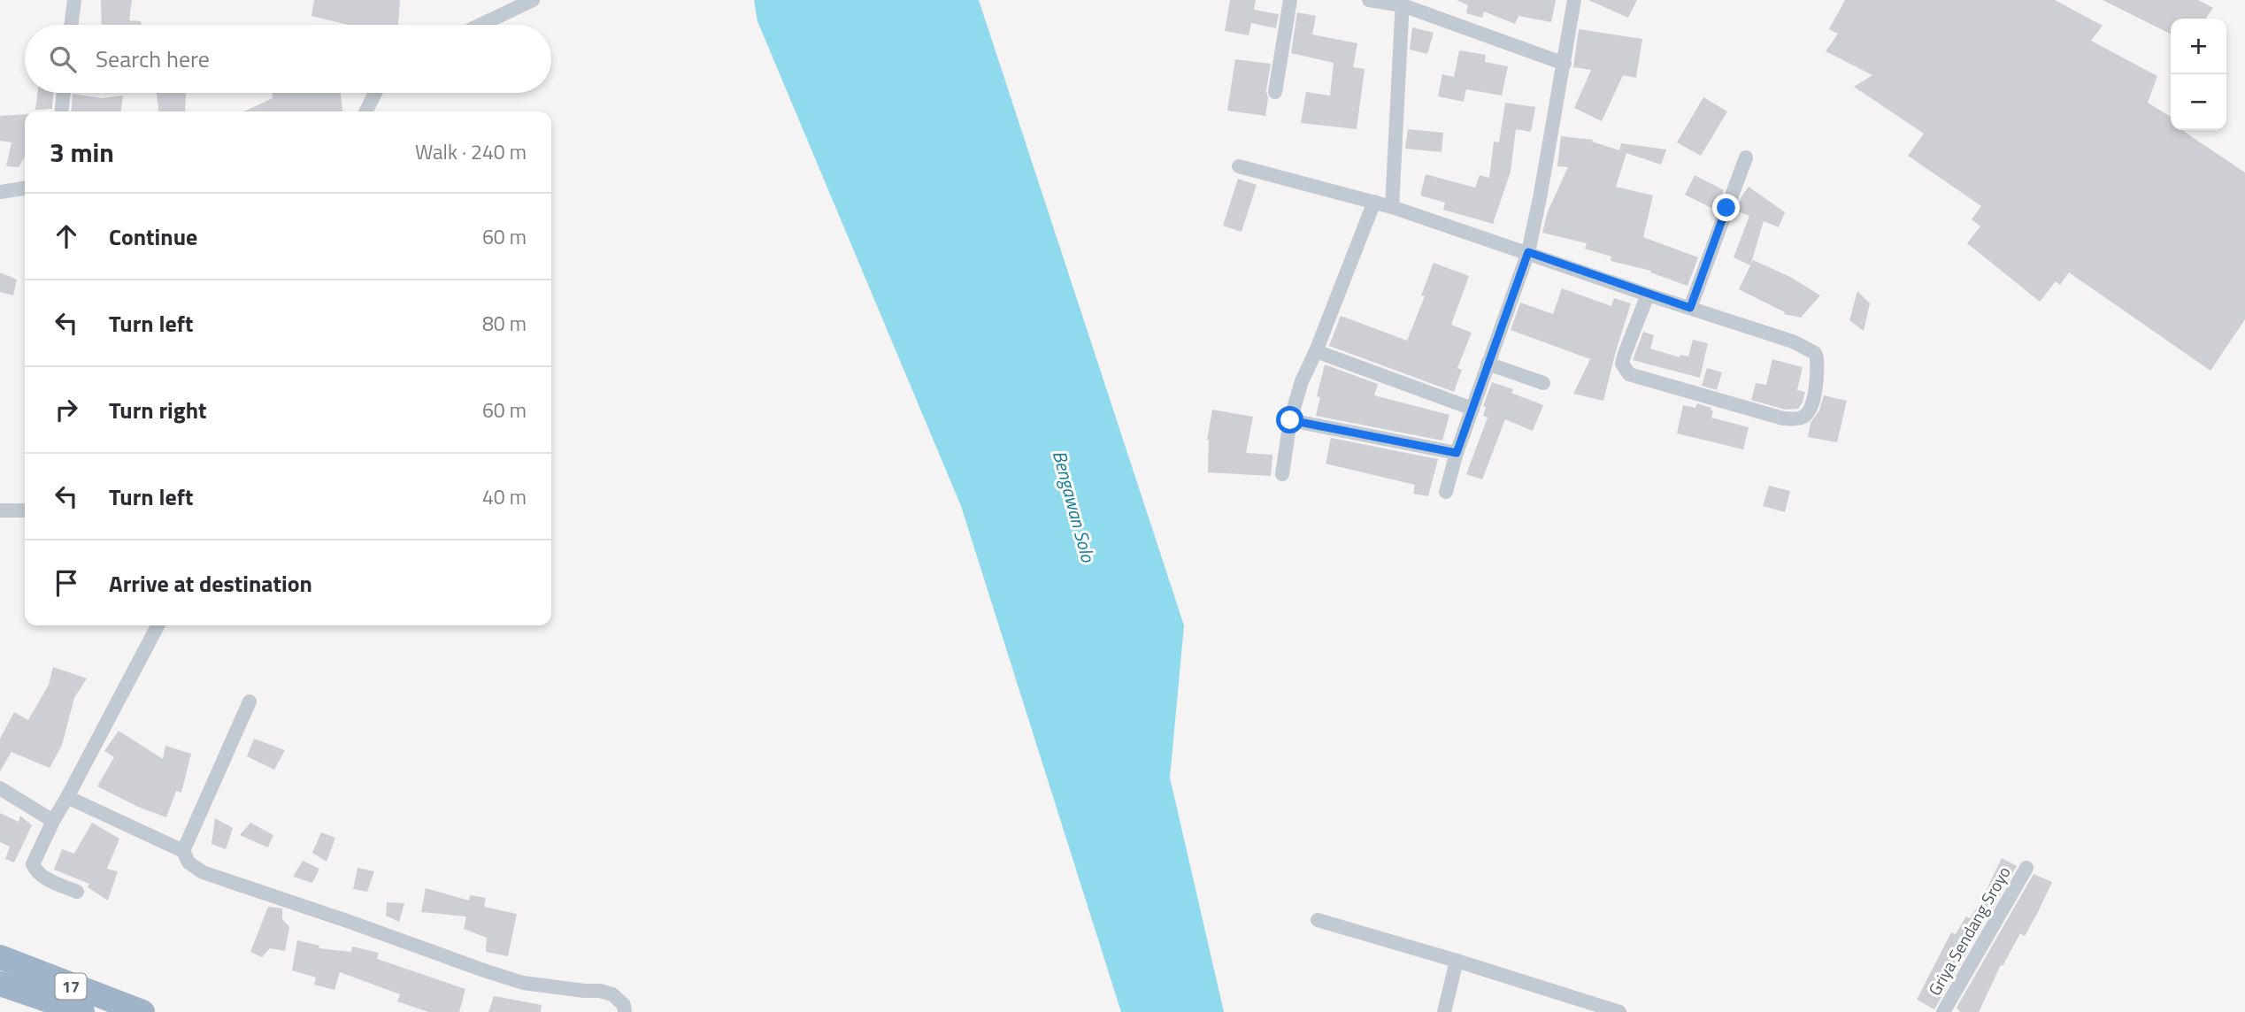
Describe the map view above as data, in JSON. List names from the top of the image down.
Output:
{
  "streets": {
    "highway": ["17"],
    "street": ["Griya Sendang Sroyo"]
  },
  "water": ["Bengawan Solo"],
  "page": {
    "map_buttons": ["+", "−"],
    "search": "Search here",
    "heading": ["3 min", "Walk · 240 m"],
    "list": [
      ["Continue", "60 m"],
      ["Turn left", "80 m"],
      ["Turn right", "60 m"],
      ["Turn left", "40 m"],
      "Arrive at destination"
    ]
  }
}
